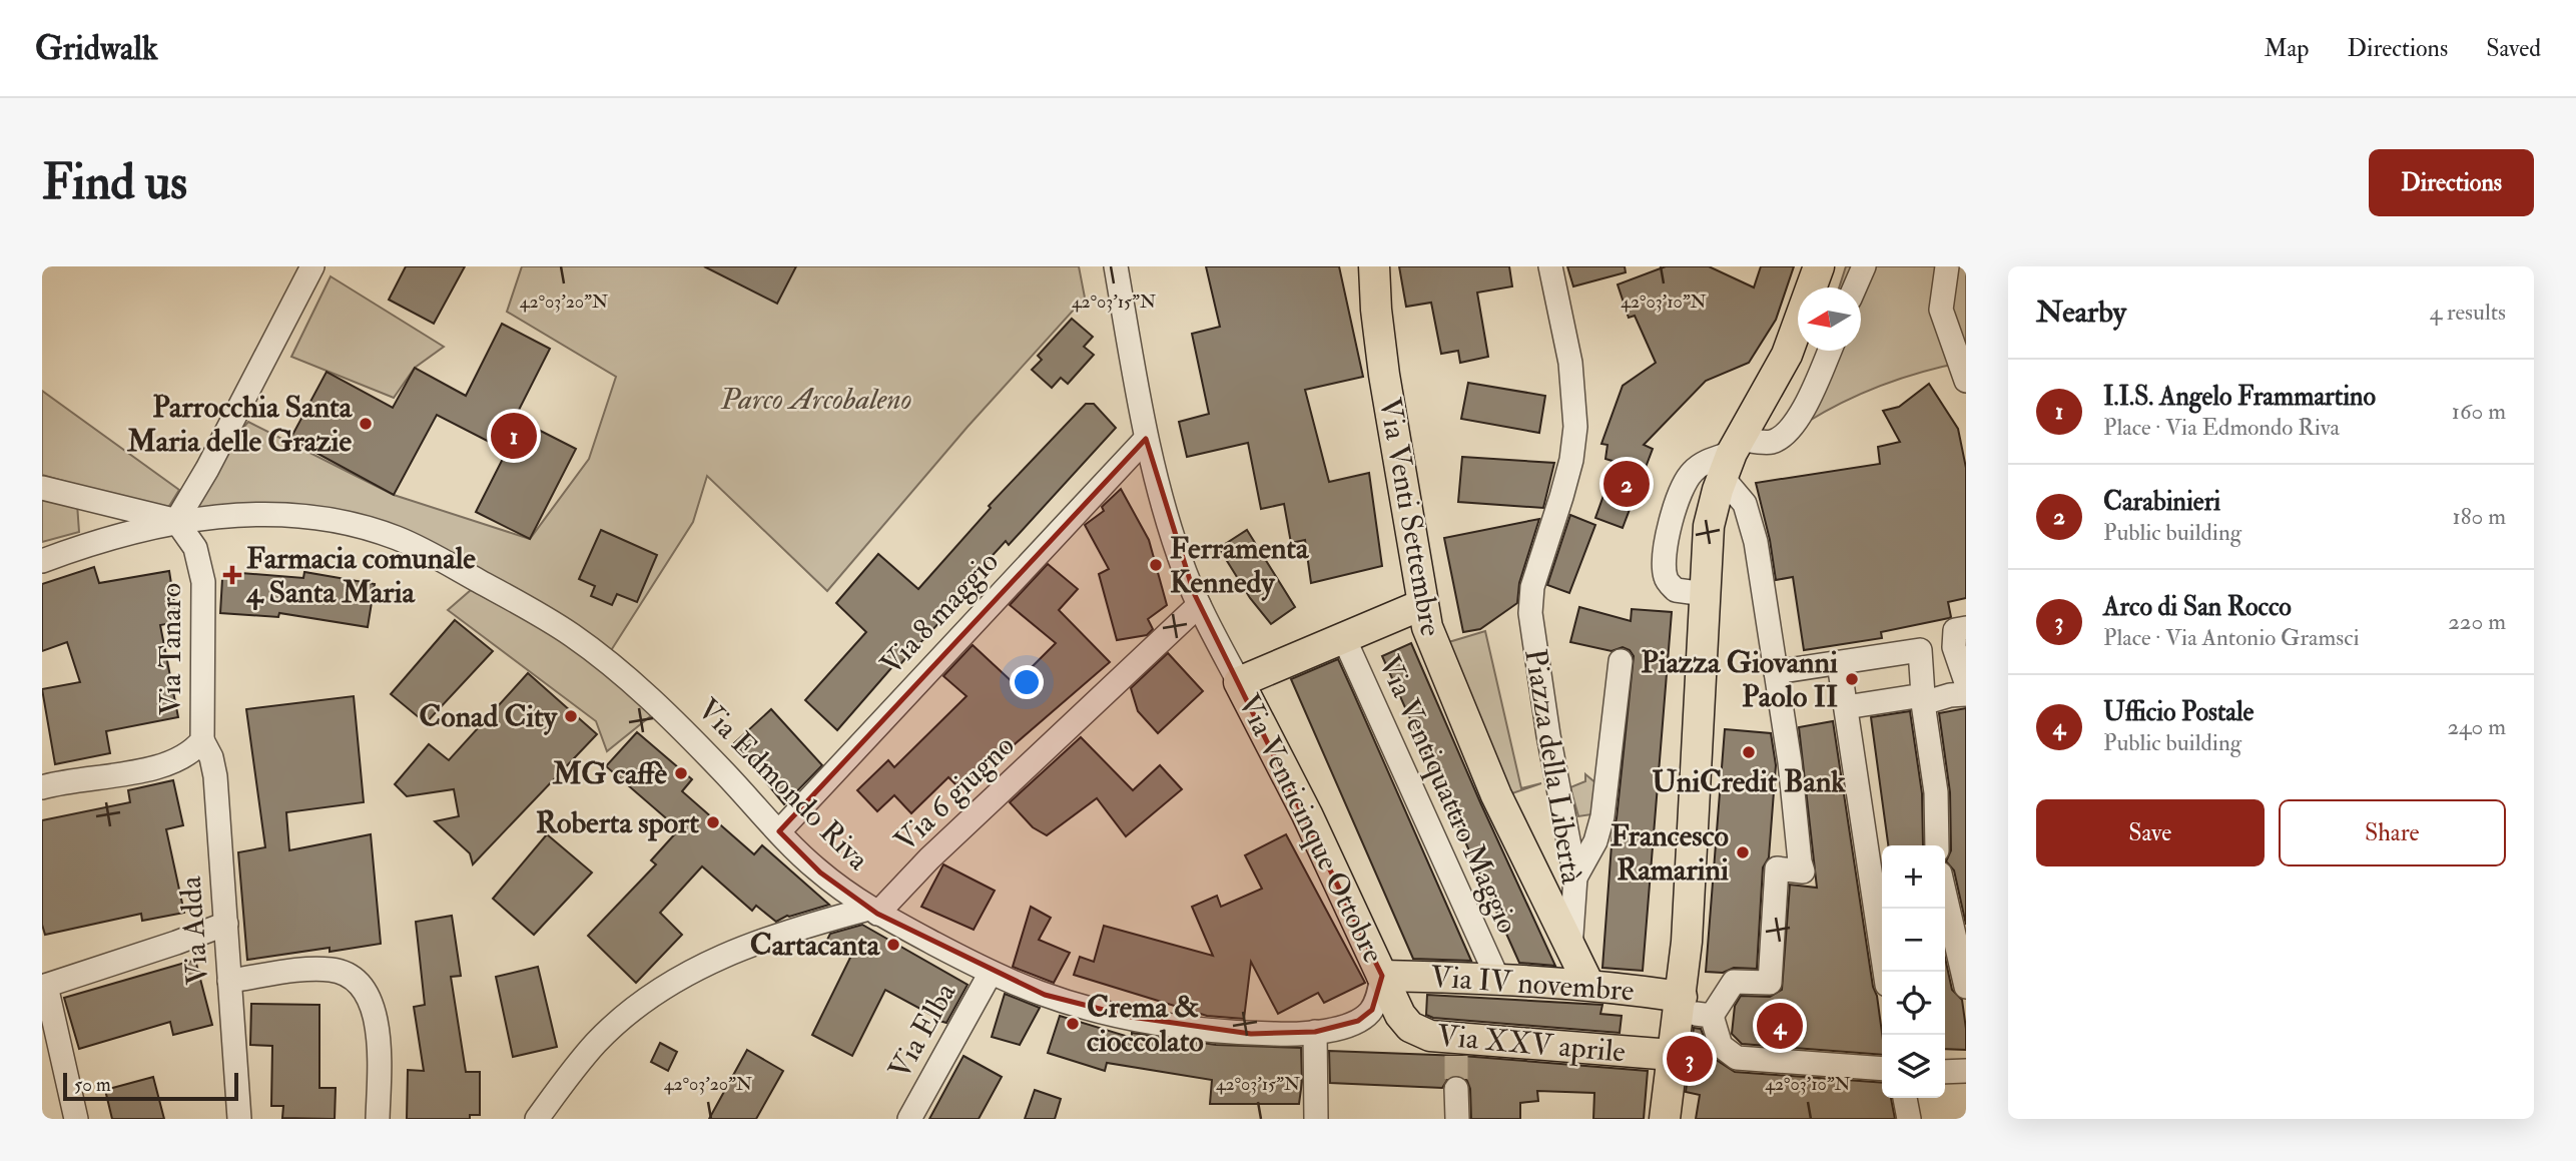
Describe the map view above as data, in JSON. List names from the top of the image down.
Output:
{
  "streets": {
    "main road": [
      "Via Venti Settembre",
      "Via Venticinque Ottobre",
      "Via IV novembre",
      "Via XXV aprile"
    ],
    "street": [
      "Via 8 maggio",
      "Via Tanaro",
      "Piazza della Libertà",
      "Via Edmondo Riva",
      "Via 6 giugno",
      "Via Ventiquattro Maggio",
      "Via Adda",
      "Via Elba"
    ]
  },
  "crossings": [
    ["Via Venti Settembre", "Piazza della Libertà"],
    ["Via 8 maggio", "Via Edmondo Riva"],
    ["Via Tanaro", "Via Edmondo Riva"],
    ["Via Tanaro", "Via Adda"],
    ["Via Edmondo Riva", "Via 6 giugno"],
    ["Via Edmondo Riva", "Via Venticinque Ottobre"],
    ["Via Edmondo Riva", "Via IV novembre"],
    ["Via Edmondo Riva", "Via Elba"],
    ["Via Edmondo Riva", "Via XXV aprile"],
    ["Via Ventiquattro Maggio", "Via IV novembre"],
    ["Via Venticinque Ottobre", "Via IV novembre"],
    ["Via Venticinque Ottobre", "Via XXV aprile"],
    ["Via IV novembre", "Via XXV aprile"]
  ],
  "parks": ["Parco Arcobaleno"],
  "places": {
    "other": [
      "Parrocchia Santa Maria delle Grazie",
      "Ferramenta Kennedy",
      "Piazza Giovanni Paolo II",
      "Conad City",
      "UniCredit Bank",
      "MG caffè",
      "Roberta sport",
      "Francesco Ramarini",
      "Cartacanta",
      "Crema & cioccolato"
    ],
    "health": ["Farmacia comunale 4 Santa Maria"]
  },
  "scale_bar": "50 m",
  "north": "left",
  "page": {
    "header": "Gridwalk",
    "nav": ["Map", "Directions", "Saved"],
    "buttons": [
      "Directions",
      ["Save", "Share"]
    ],
    "title": "Find us",
    "heading": ["Nearby", "4 results"],
    "list": [
      {
        "mark": "1",
        "name": "I.I.S. Angelo Frammartino",
        "note": "Place · Via Edmondo Riva",
        "value": "160 m"
      },
      {
        "mark": "2",
        "name": "Carabinieri",
        "note": "Public building",
        "value": "180 m"
      },
      {
        "mark": "3",
        "name": "Arco di San Rocco",
        "note": "Place · Via Antonio Gramsci",
        "value": "220 m"
      },
      {
        "mark": "4",
        "name": "Ufficio Postale",
        "note": "Public building",
        "value": "240 m"
      }
    ],
    "pins": [
      "1",
      "2",
      "4",
      "3"
    ],
    "map_buttons": ["+", "−"],
    "scale": "50 m"
  },
  "coordinates": ["42°03'20\"N", "42°03'15\"N", "42°03'10\"N"]
}
